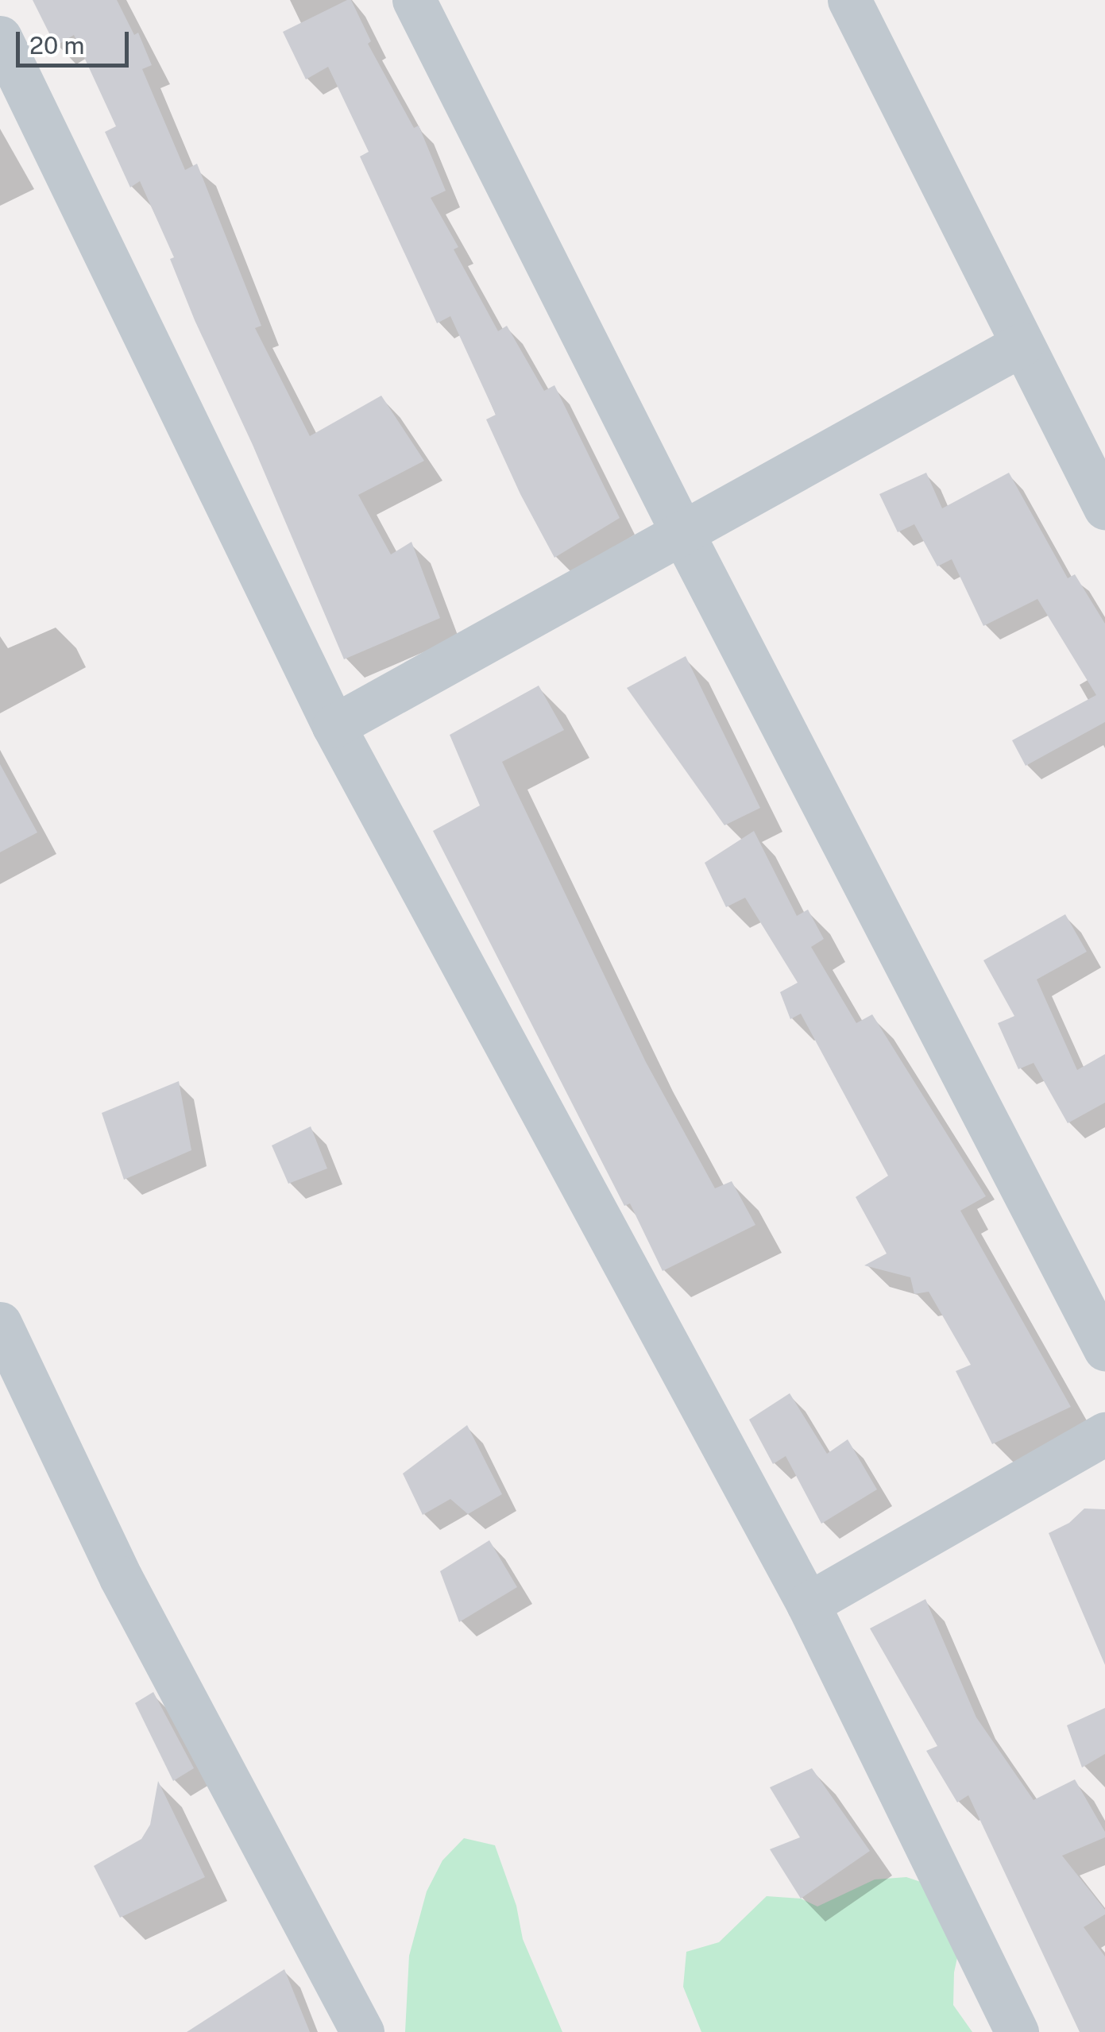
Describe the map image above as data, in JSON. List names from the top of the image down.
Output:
{
  "scale_bar": "20 m"
}
